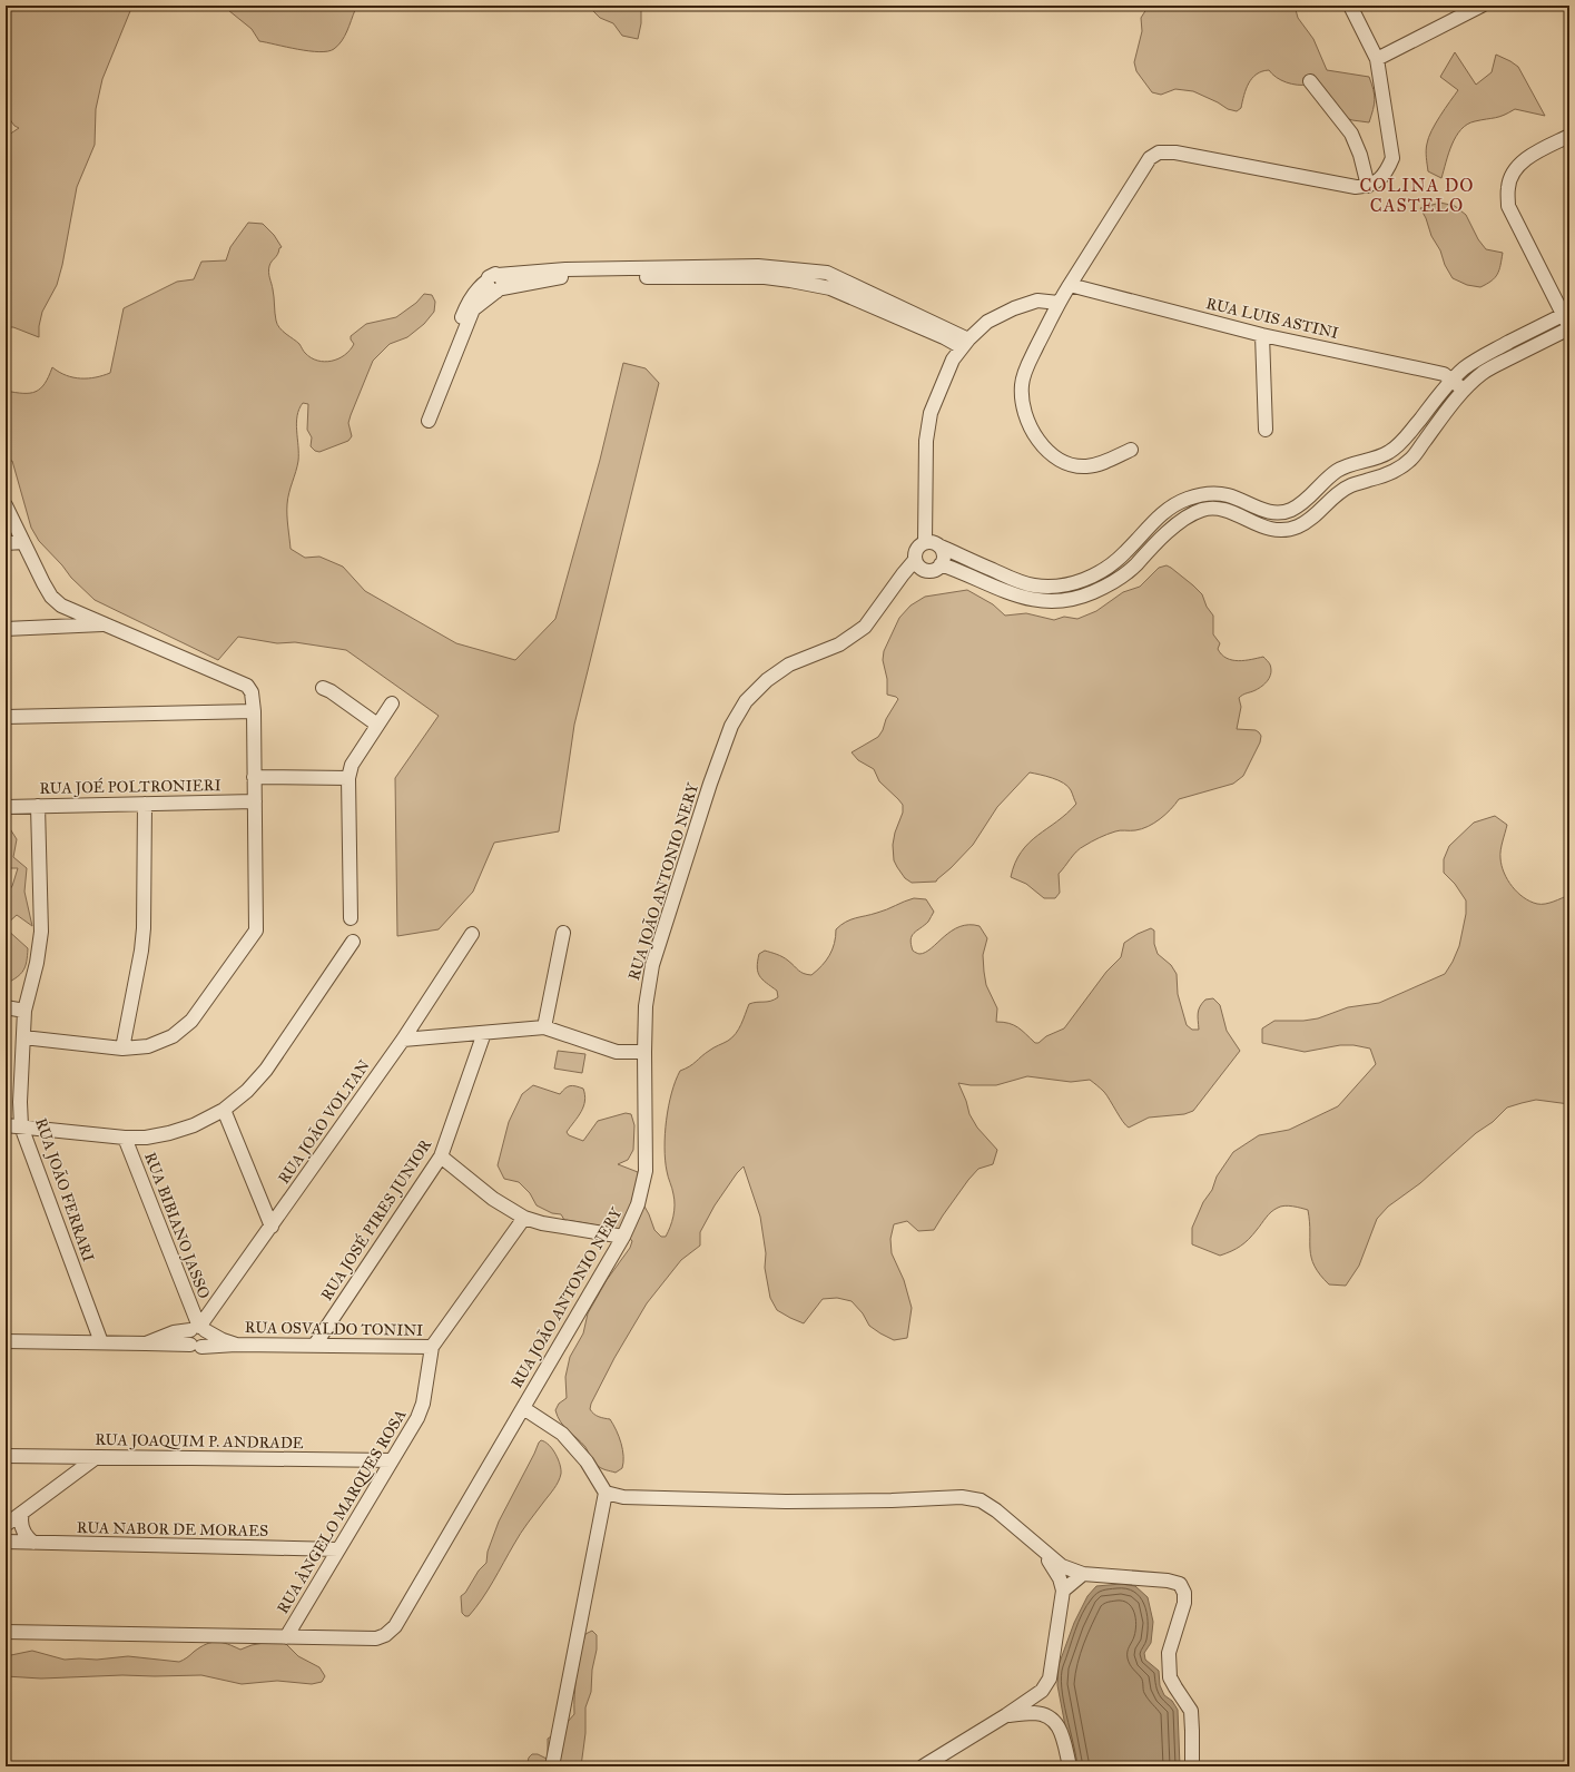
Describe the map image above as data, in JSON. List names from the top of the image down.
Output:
{
  "streets": {
    "street": [
      "RUA LUIS ASTINI",
      "RUA JOÉ POLTRONIERI",
      "RUA JOÃO ANTONIO NERY",
      "RUA JOÃO VOLTAN",
      "RUA JOÃO FERRARI",
      "RUA JOSÉ PIRES JUNIOR",
      "RUA BIBIANO JASSO",
      "RUA OSVALDO TONINI",
      "RUA JOAQUIM P. ANDRADE",
      "RUA ÂNGELO MARQUES ROSA",
      "RUA NABOR DE MORAES"
    ]
  },
  "crossings": [
    ["RUA JOÉ POLTRONIERI", "RUA JOÃO FERRARI"],
    ["RUA JOÃO ANTONIO NERY", "RUA ÂNGELO MARQUES ROSA"],
    ["RUA JOÃO VOLTAN", "RUA BIBIANO JASSO"],
    ["RUA JOÃO VOLTAN", "RUA OSVALDO TONINI"],
    ["RUA JOÃO FERRARI", "RUA OSVALDO TONINI"],
    ["RUA JOSÉ PIRES JUNIOR", "RUA OSVALDO TONINI"],
    ["RUA BIBIANO JASSO", "RUA OSVALDO TONINI"],
    ["RUA OSVALDO TONINI", "RUA ÂNGELO MARQUES ROSA"],
    ["RUA JOAQUIM P. ANDRADE", "RUA ÂNGELO MARQUES ROSA"],
    ["RUA ÂNGELO MARQUES ROSA", "RUA NABOR DE MORAES"]
  ],
  "districts": ["COLINA DO CASTELO"]
}
